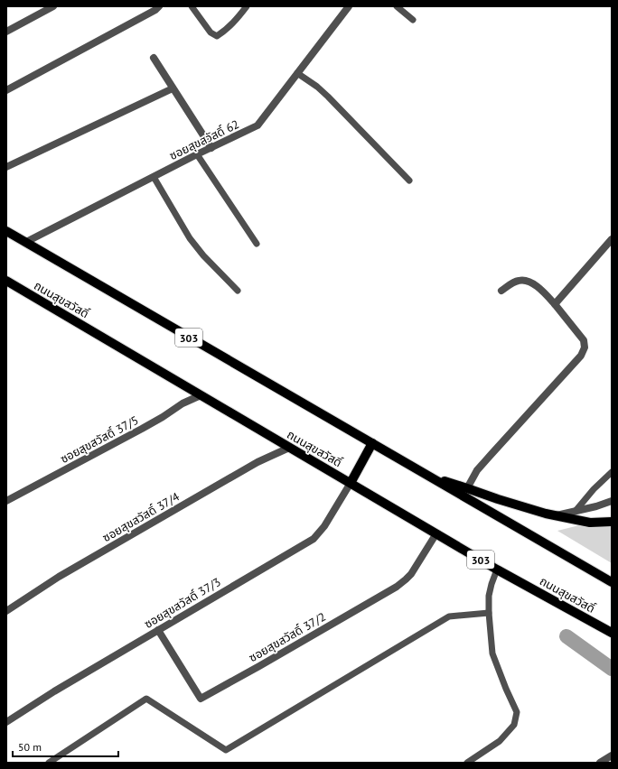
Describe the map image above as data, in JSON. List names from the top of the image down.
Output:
{
  "streets": {
    "main road": ["ถนนสุขสวัสดิ์", "303"],
    "street": [
      "ซอยสุขสวัสดิ์ 62",
      "ซอยสุขสวัสดิ์ 37/5",
      "ซอยสุขสวัสดิ์ 37/4",
      "ซอยสุขสวัสดิ์ 37/3",
      "ซอยสุขสวัสดิ์ 37/2"
    ]
  },
  "crossings": [
    ["ซอยสุขสวัสดิ์ 62", "303"],
    ["ถนนสุขสวัสดิ์", "ซอยสุขสวัสดิ์ 37/5"],
    ["ถนนสุขสวัสดิ์", "ซอยสุขสวัสดิ์ 37/4"],
    ["ถนนสุขสวัสดิ์", "ซอยสุขสวัสดิ์ 37/3"],
    ["ถนนสุขสวัสดิ์", "ซอยสุขสวัสดิ์ 37/2"],
    ["ซอยสุขสวัสดิ์ 37/3", "ซอยสุขสวัสดิ์ 37/2"]
  ],
  "scale_bar": "50 m"
}
